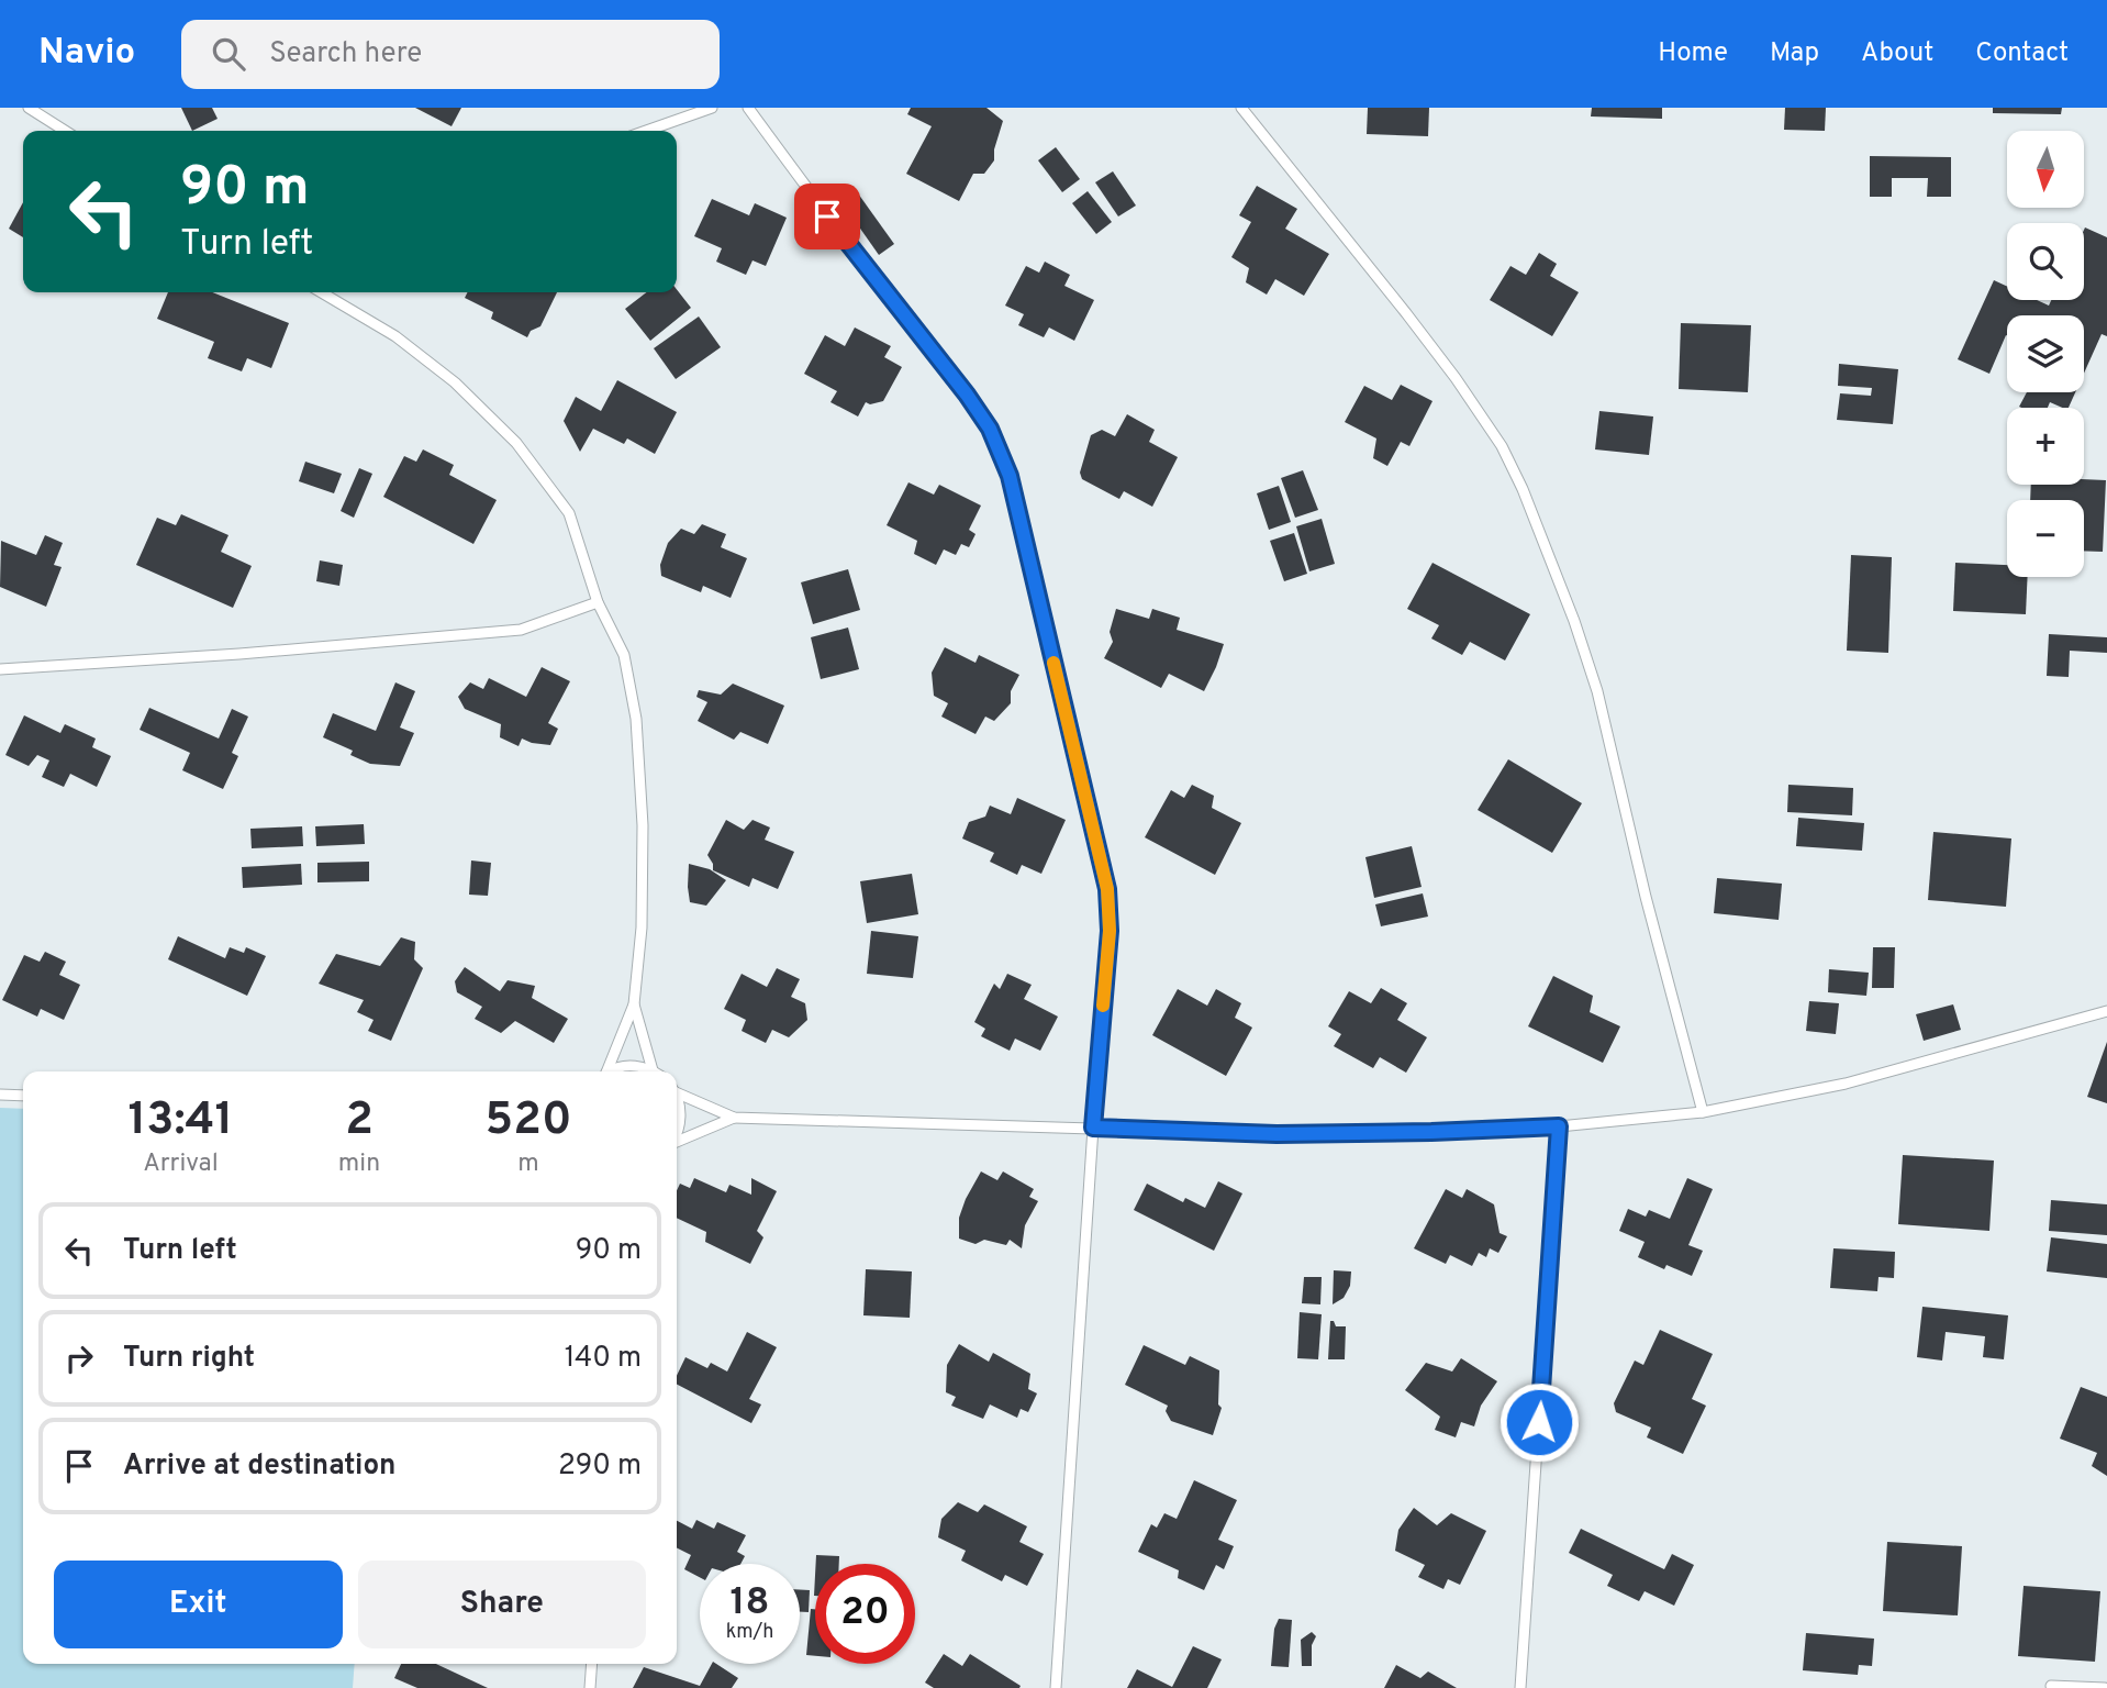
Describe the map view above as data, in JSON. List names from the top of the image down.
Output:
{
  "north": "bottom",
  "page": {
    "header": "Navio",
    "search": "Search here",
    "nav": [
      "Home",
      "Map",
      "About",
      "Contact"
    ],
    "map_buttons": ["+", "−"],
    "turn": ["90 m", "Turn left"],
    "eta": [
      "13:41",
      "Arrival",
      "2",
      "min",
      "520",
      "m"
    ],
    "list": [
      {
        "name": "Turn left",
        "value": "90 m"
      },
      {
        "name": "Turn right",
        "value": "140 m"
      },
      {
        "name": "Arrive at destination",
        "value": "290 m"
      }
    ],
    "buttons": ["Exit", "Share"],
    "speed": "18 km/h",
    "limit": "20"
  }
}
